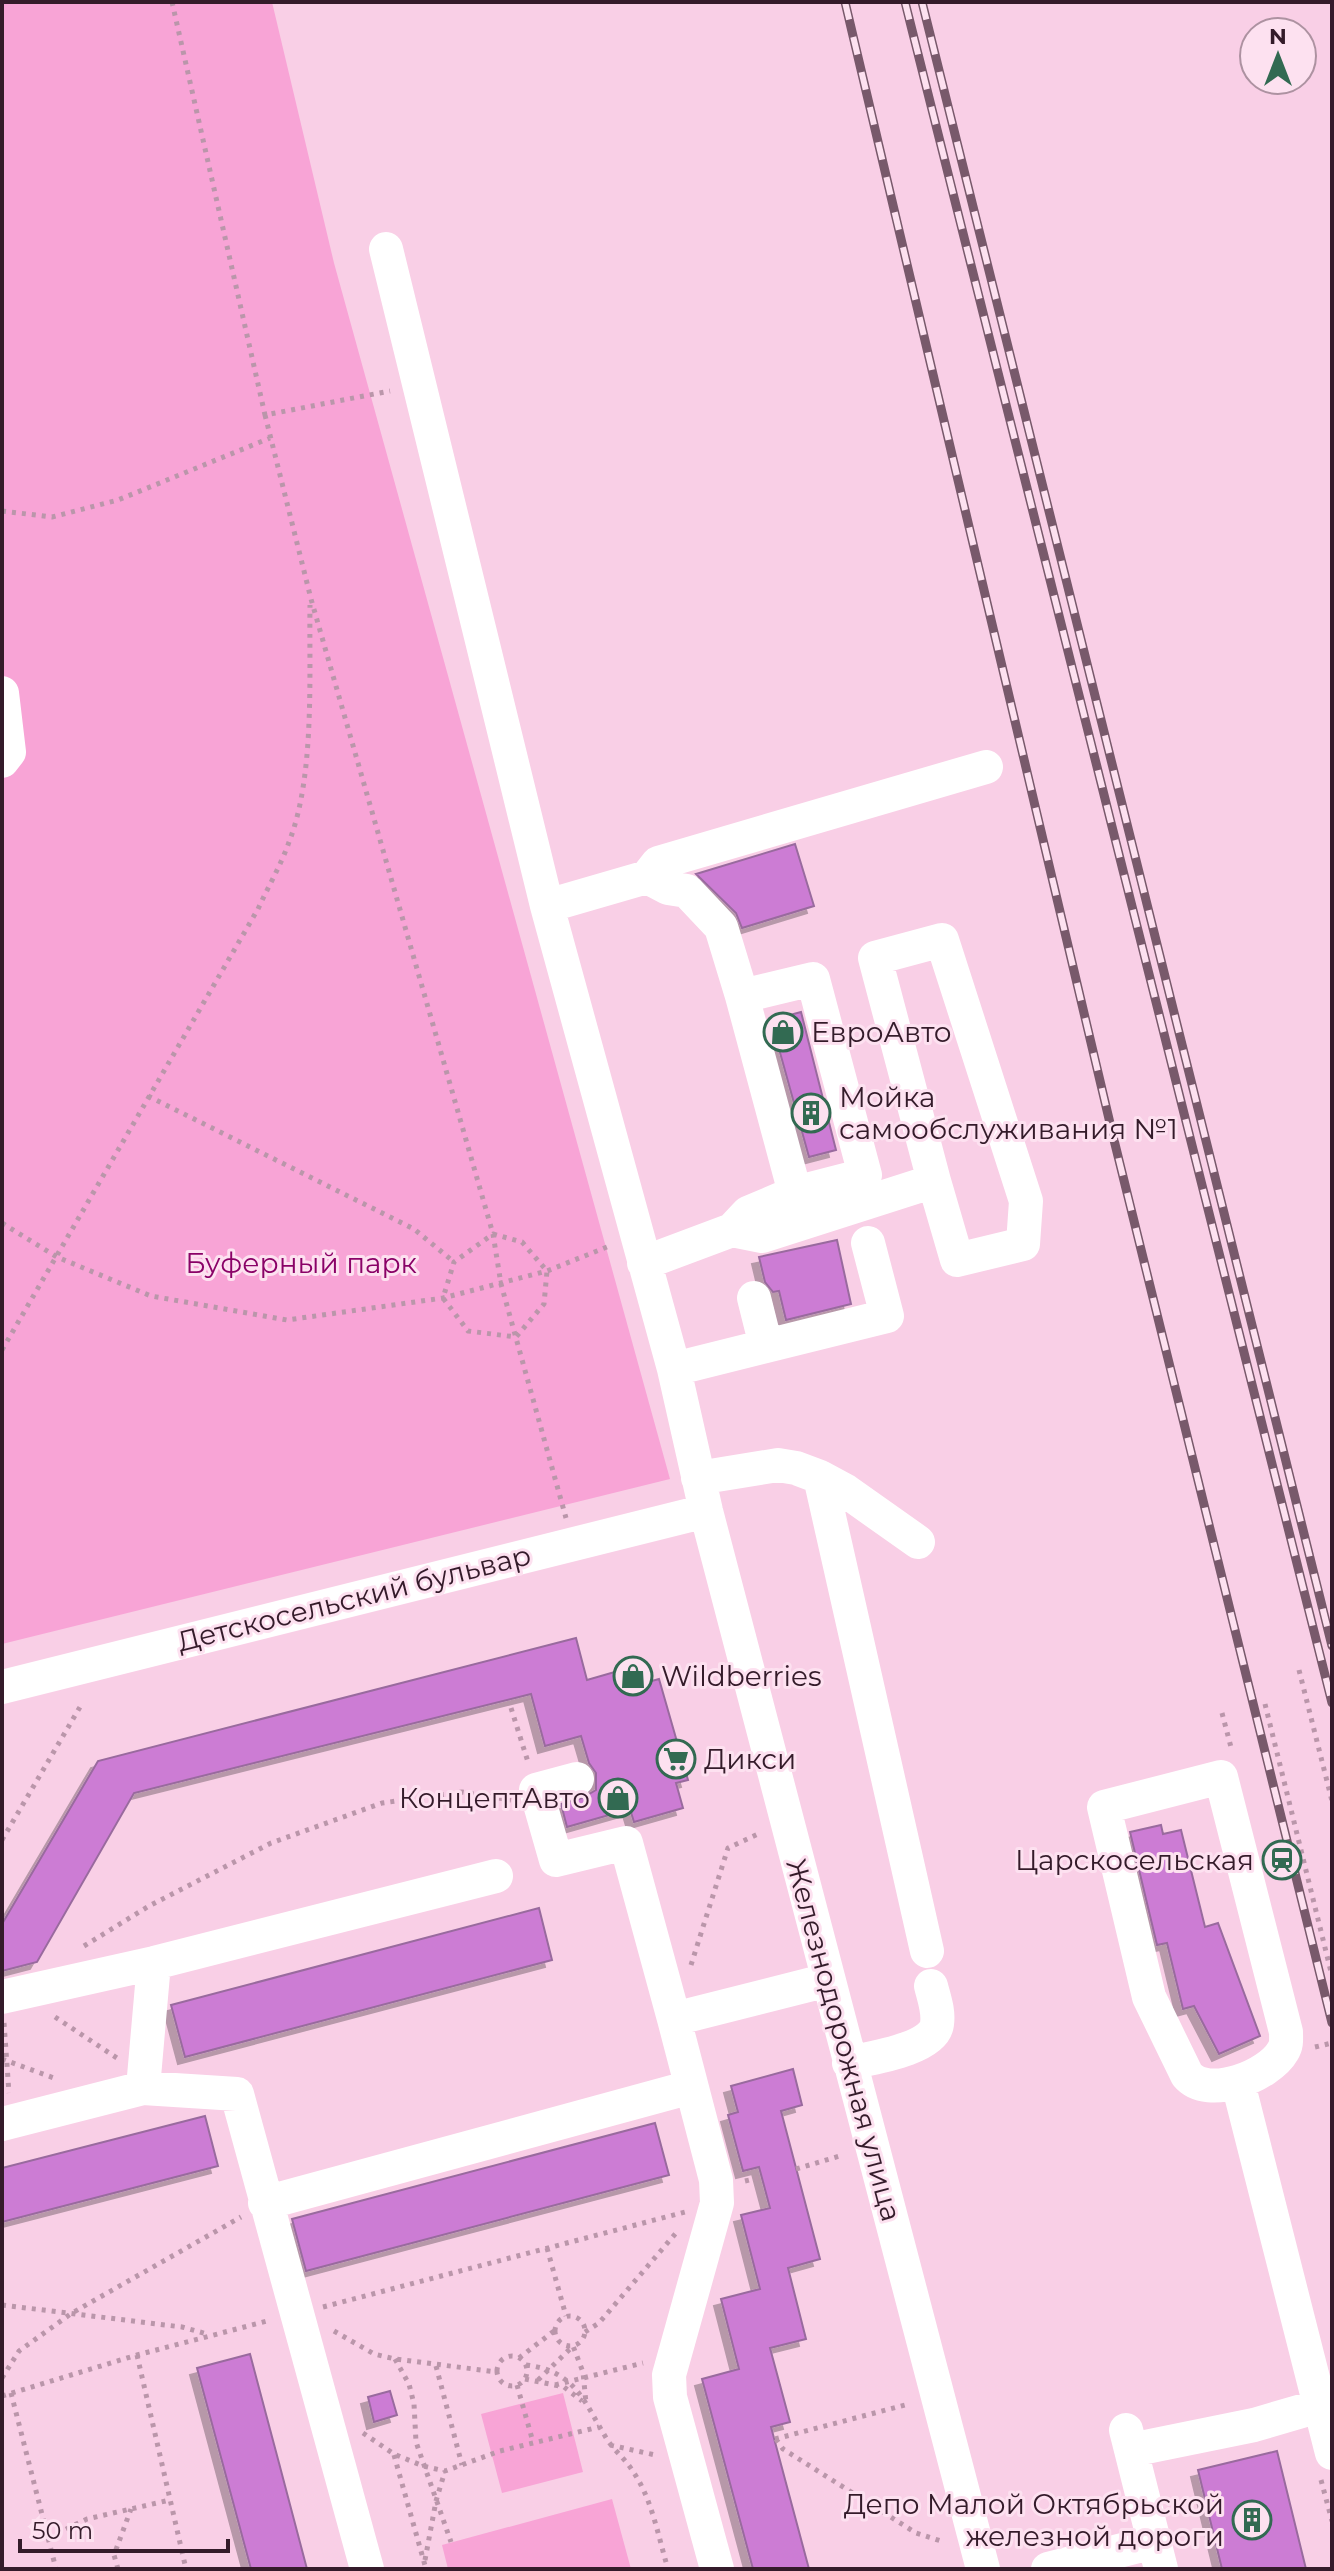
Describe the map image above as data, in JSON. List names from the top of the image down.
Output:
{
  "streets": {
    "street": ["Детскосельский бульвар", "Железнодорожная улица"]
  },
  "crossings": [
    ["Детскосельский бульвар", "Железнодорожная улица"]
  ],
  "parks": ["Буферный парк"],
  "places": {
    "shop": ["ЕвроАвто", "Wildberries", "КонцептАвто"],
    "building": ["Мойка самообслуживания №1", "Депо Малой Октябрьской железной дороги"],
    "supermarket": ["Дикси"],
    "station": ["Царскосельская"]
  },
  "scale_bar": "50 m",
  "north": "top"
}
